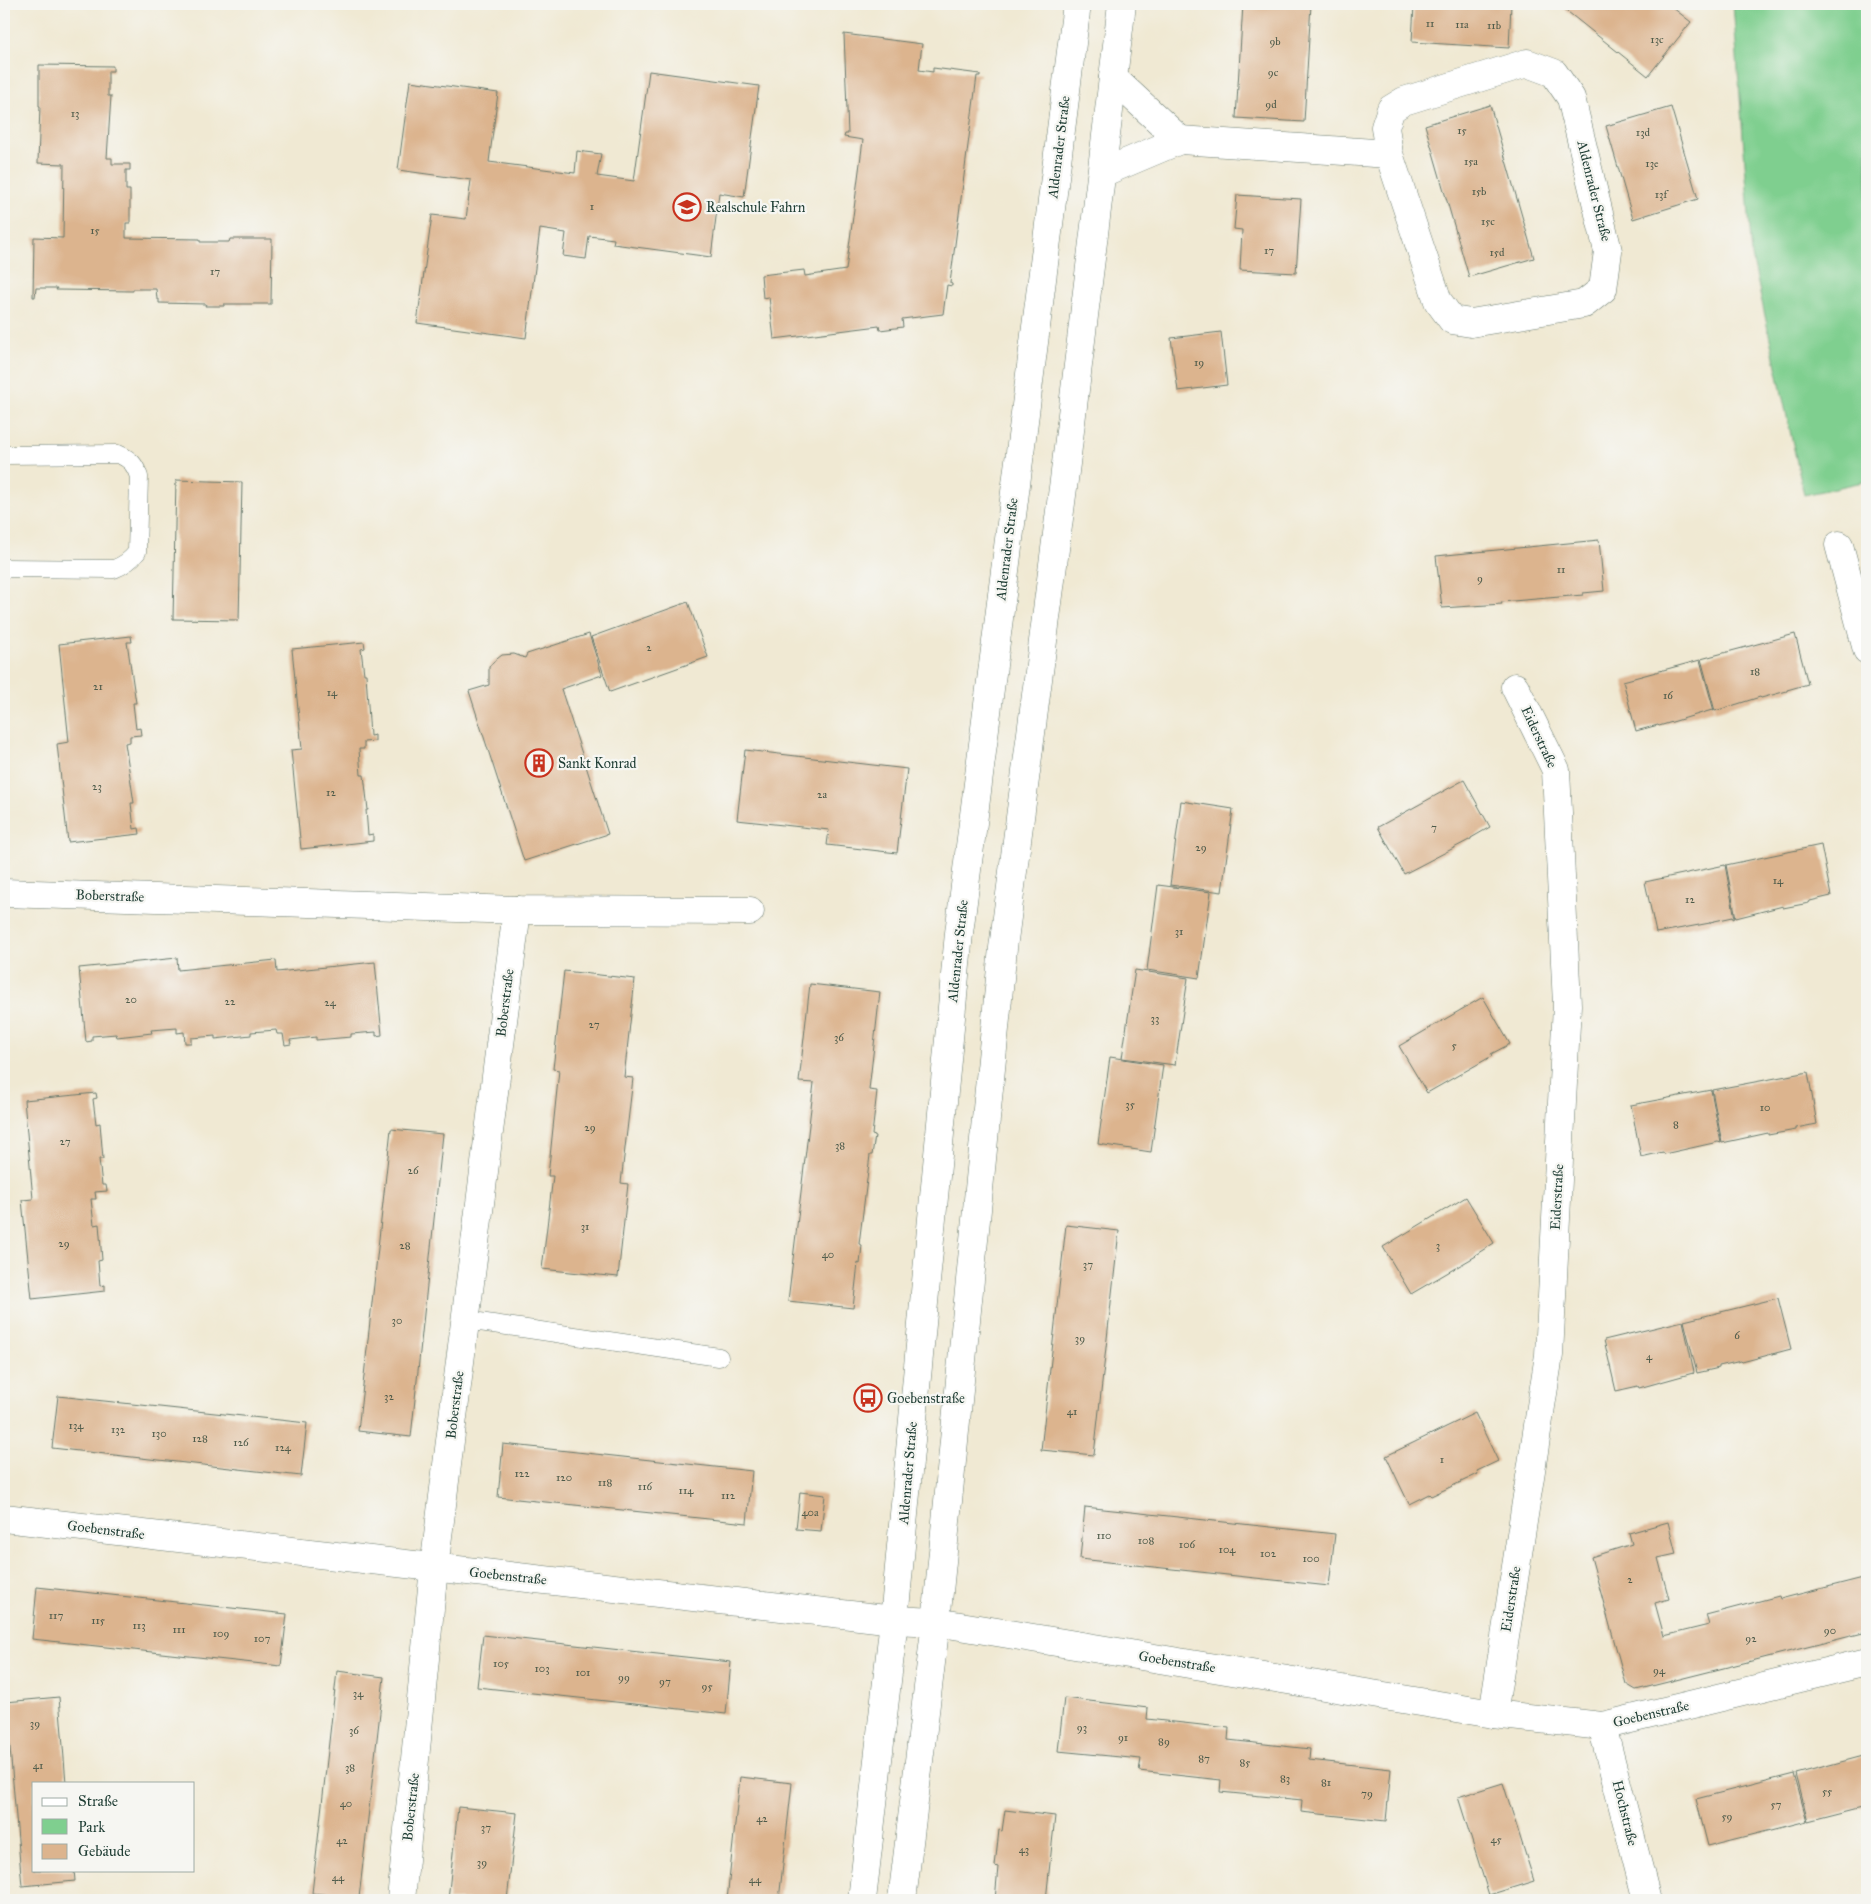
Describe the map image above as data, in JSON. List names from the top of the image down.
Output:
{
  "streets": {
    "street": [
      "Aldenrader Straße",
      "Eiderstraße",
      "Boberstraße",
      "Goebenstraße",
      "Hochstraße"
    ]
  },
  "crossings": [
    ["Aldenrader Straße", "Goebenstraße"],
    ["Eiderstraße", "Goebenstraße"],
    ["Boberstraße", "Goebenstraße"],
    ["Goebenstraße", "Hochstraße"]
  ],
  "places": {
    "school or university": ["Realschule Fahrn"],
    "building": ["Sankt Konrad"],
    "bus stop": ["Goebenstraße"]
  },
  "house_numbers": [
    "11",
    "11a",
    "11b",
    "13c",
    "9b",
    "9c",
    "9d",
    "13",
    "15",
    "13d",
    "15a",
    "13e",
    "15b",
    "13f",
    "1",
    "15c",
    "15",
    "17",
    "15d",
    "17",
    "19",
    "11",
    "9",
    "2",
    "18",
    "21",
    "14",
    "16",
    "23",
    "12",
    "2a",
    "7",
    "29",
    "14",
    "12",
    "31",
    "20",
    "22",
    "24",
    "33",
    "27",
    "36",
    "5",
    "35",
    "10",
    "8",
    "29",
    "27",
    "38",
    "26",
    "31",
    "29",
    "28",
    "3",
    "40",
    "37",
    "30",
    "6",
    "39",
    "4",
    "32",
    "41",
    "134",
    "132",
    "130",
    "128",
    "126",
    "124",
    "1",
    "122",
    "120",
    "118",
    "116",
    "114",
    "112",
    "40a",
    "110",
    "108",
    "106",
    "104",
    "102",
    "100",
    "2",
    "117",
    "115",
    "113",
    "111",
    "90",
    "109",
    "107",
    "92",
    "105",
    "103",
    "94",
    "101",
    "99",
    "97",
    "95",
    "34",
    "39",
    "93",
    "36",
    "91",
    "89",
    "87",
    "85",
    "41",
    "38",
    "83",
    "81",
    "55",
    "79",
    "40",
    "57",
    "59",
    "42",
    "37",
    "45",
    "42",
    "43",
    "39",
    "44",
    "44"
  ],
  "legend": ["Straße", "Park", "Gebäude"]
}
